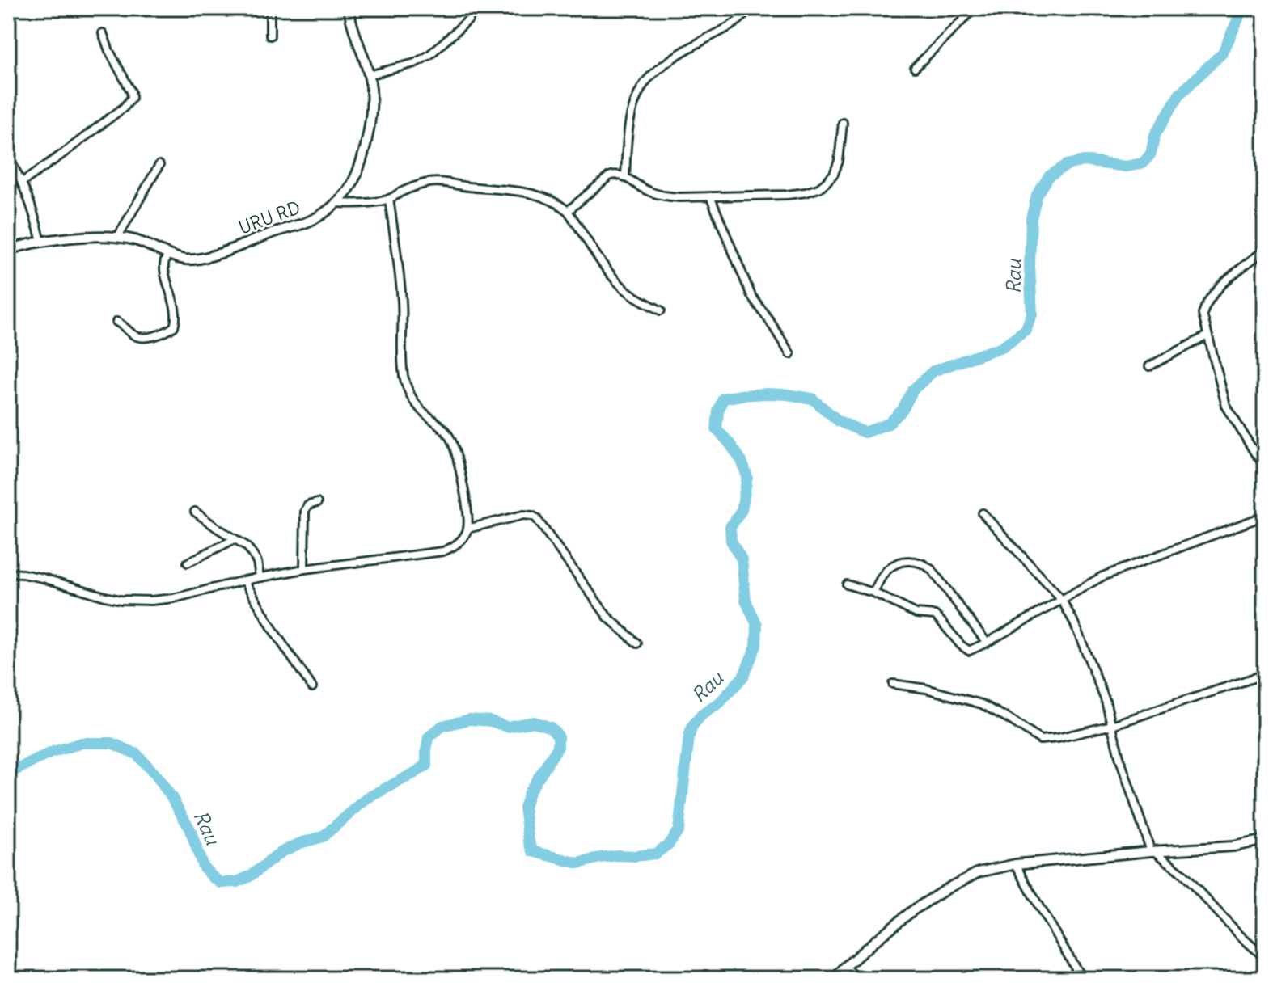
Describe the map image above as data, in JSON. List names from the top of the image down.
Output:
{
  "streets": {
    "street": ["URU RD"]
  },
  "water": ["Rau"]
}
